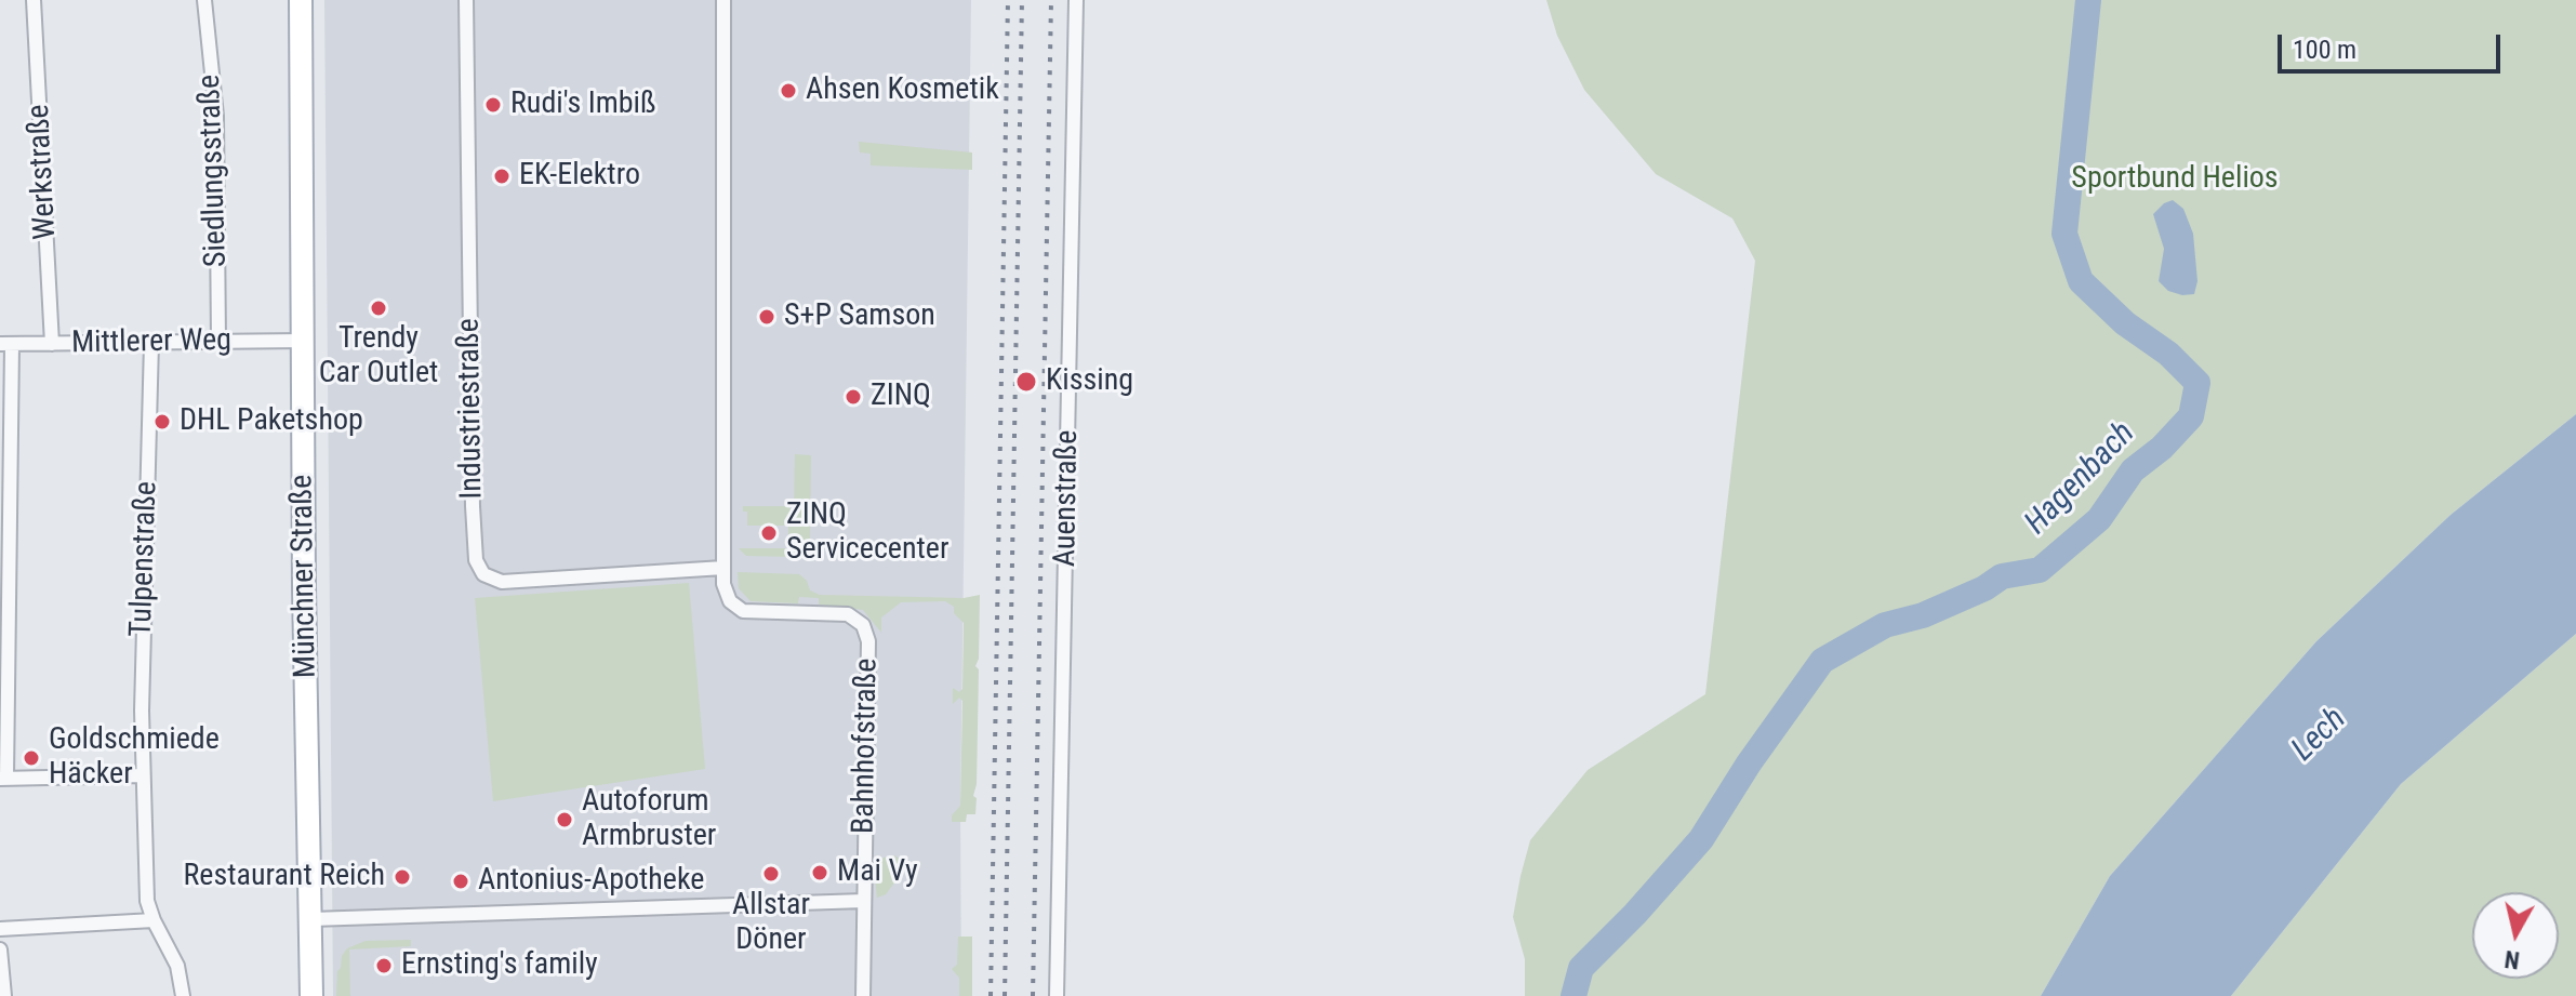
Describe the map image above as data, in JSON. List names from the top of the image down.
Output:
{
  "streets": {
    "main road": ["Münchner Straße"],
    "street": [
      "Siedlungsstraße",
      "Werkstraße",
      "Mittlerer Weg",
      "Industriestraße",
      "Auenstraße",
      "Tulpenstraße",
      "Bahnhofstraße"
    ]
  },
  "crossings": [
    ["Siedlungsstraße", "Mittlerer Weg"],
    ["Werkstraße", "Mittlerer Weg"],
    ["Mittlerer Weg", "Tulpenstraße"],
    ["Mittlerer Weg", "Münchner Straße"],
    ["Industriestraße", "Bahnhofstraße"]
  ],
  "water": ["Hagenbach", "Lech"],
  "parks": ["Sportbund Helios"],
  "places": [
    "Ahsen Kosmetik",
    "Rudi's Imbiß",
    "EK-Elektro",
    "Trendy Car Outlet",
    "S+P Samson",
    "Kissing",
    "ZINQ",
    "DHL Paketshop",
    "ZINQ Servicecenter",
    "Goldschmiede Häcker",
    "Autoforum Armbruster",
    "Mai Vy",
    "Allstar Döner",
    "Restaurant Reich",
    "Antonius-Apotheke",
    "Ernsting's family"
  ],
  "scale_bar": "100 m",
  "north": "bottom"
}
